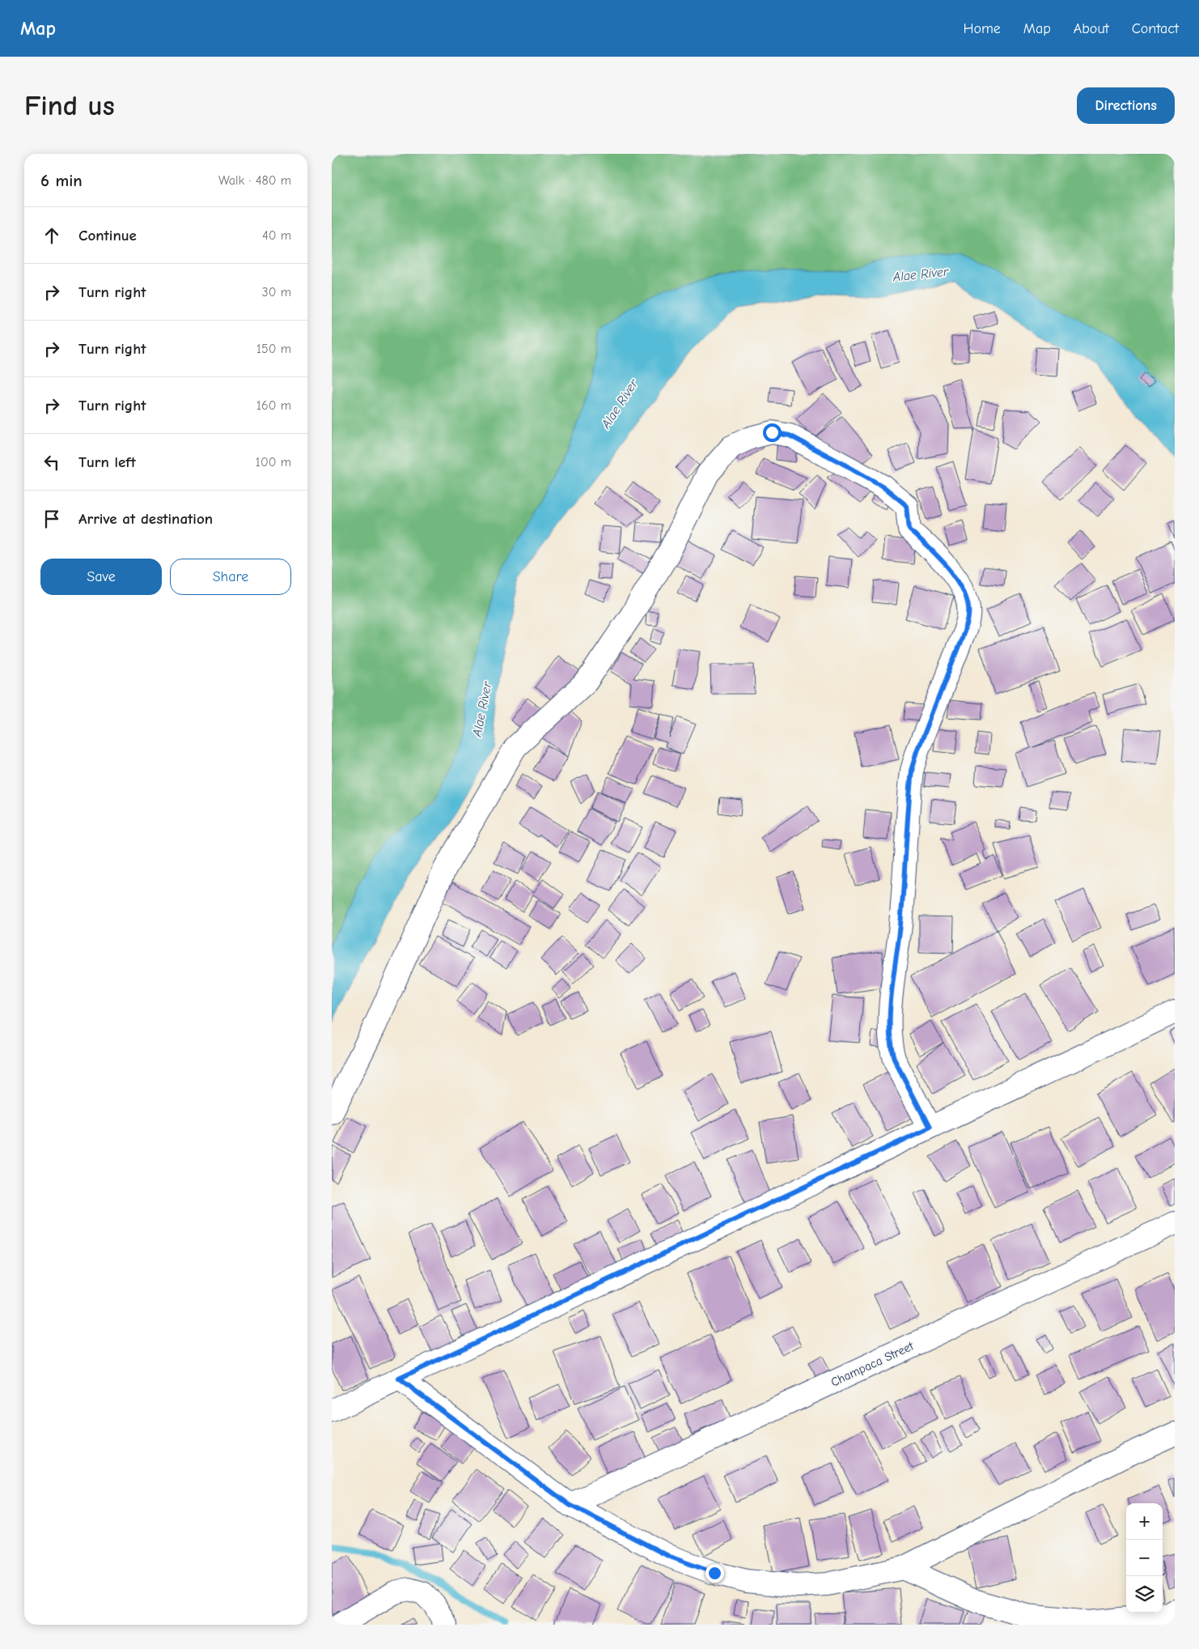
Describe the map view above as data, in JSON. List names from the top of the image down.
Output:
{
  "streets": {
    "street": ["Champaca Street"]
  },
  "water": ["Alae River"],
  "page": {
    "header": "Map",
    "nav": [
      "Home",
      "Map",
      "About",
      "Contact"
    ],
    "buttons": [
      "Directions",
      ["Save", "Share"]
    ],
    "title": "Find us",
    "heading": ["6 min", "Walk · 480 m"],
    "list": [
      ["Continue", "40 m"],
      ["Turn right", "30 m"],
      ["Turn right", "150 m"],
      ["Turn right", "160 m"],
      ["Turn left", "100 m"],
      "Arrive at destination"
    ],
    "map_buttons": ["+", "−"]
  }
}
